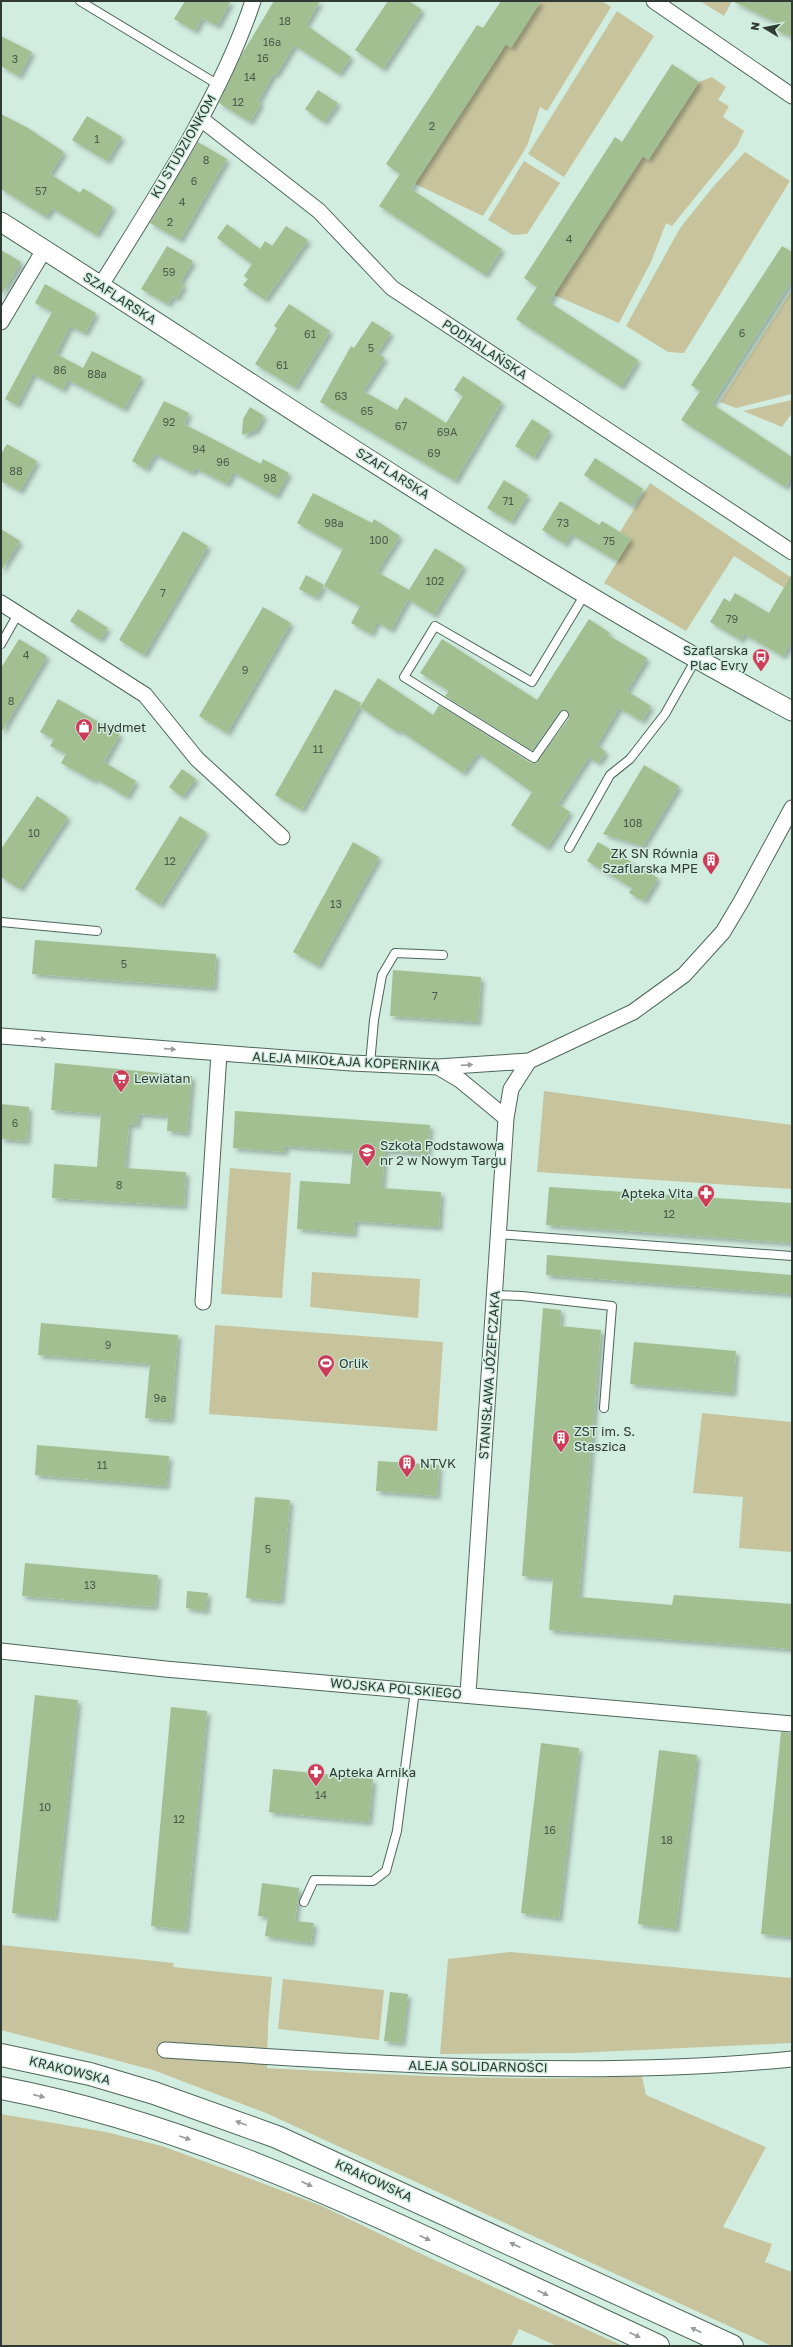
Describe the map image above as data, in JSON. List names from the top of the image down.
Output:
{
  "streets": {
    "main road": ["KRAKOWSKA"],
    "street": [
      "KU STUDZIONKOM",
      "SZAFLARSKA",
      "PODHALAŃSKA",
      "ALEJA MIKOŁAJA KOPERNIKA",
      "STANISŁAWA JÓZEFCZAKA",
      "WOJSKA POLSKIEGO",
      "ALEJA SOLIDARNOŚCI"
    ]
  },
  "crossings": [
    ["KU STUDZIONKOM", "SZAFLARSKA"],
    ["KU STUDZIONKOM", "PODHALAŃSKA"],
    ["ALEJA MIKOŁAJA KOPERNIKA", "STANISŁAWA JÓZEFCZAKA"],
    ["STANISŁAWA JÓZEFCZAKA", "WOJSKA POLSKIEGO"]
  ],
  "places": {
    "bus stop": ["Szaflarska Plac Evry"],
    "shop": ["Hydmet"],
    "building": ["ZK SN Równia Szaflarska MPE", "ZST im. S. Staszica", "NTVK"],
    "supermarket": ["Lewiatan"],
    "school or university": ["Szkoła Podstawowa nr 2 w Nowym Targu"],
    "pharmacy": ["Apteka Vita", "Apteka Arnika"],
    "sports": ["Orlik"]
  },
  "house_numbers": [
    "18",
    "16a",
    "16",
    "3",
    "14",
    "12",
    "2",
    "1",
    "8",
    "6",
    "57",
    "4",
    "2",
    "4",
    "59",
    "6",
    "61",
    "5",
    "61",
    "86",
    "88a",
    "63",
    "65",
    "92",
    "67",
    "69A",
    "94",
    "69",
    "96",
    "88",
    "98",
    "71",
    "98a",
    "73",
    "100",
    "75",
    "102",
    "7",
    "79",
    "4",
    "9",
    "8",
    "11",
    "108",
    "10",
    "12",
    "13",
    "5",
    "7",
    "6",
    "8",
    "12",
    "9",
    "9a",
    "11",
    "5",
    "13",
    "14",
    "10",
    "12",
    "16",
    "18"
  ],
  "north": "left"
}
